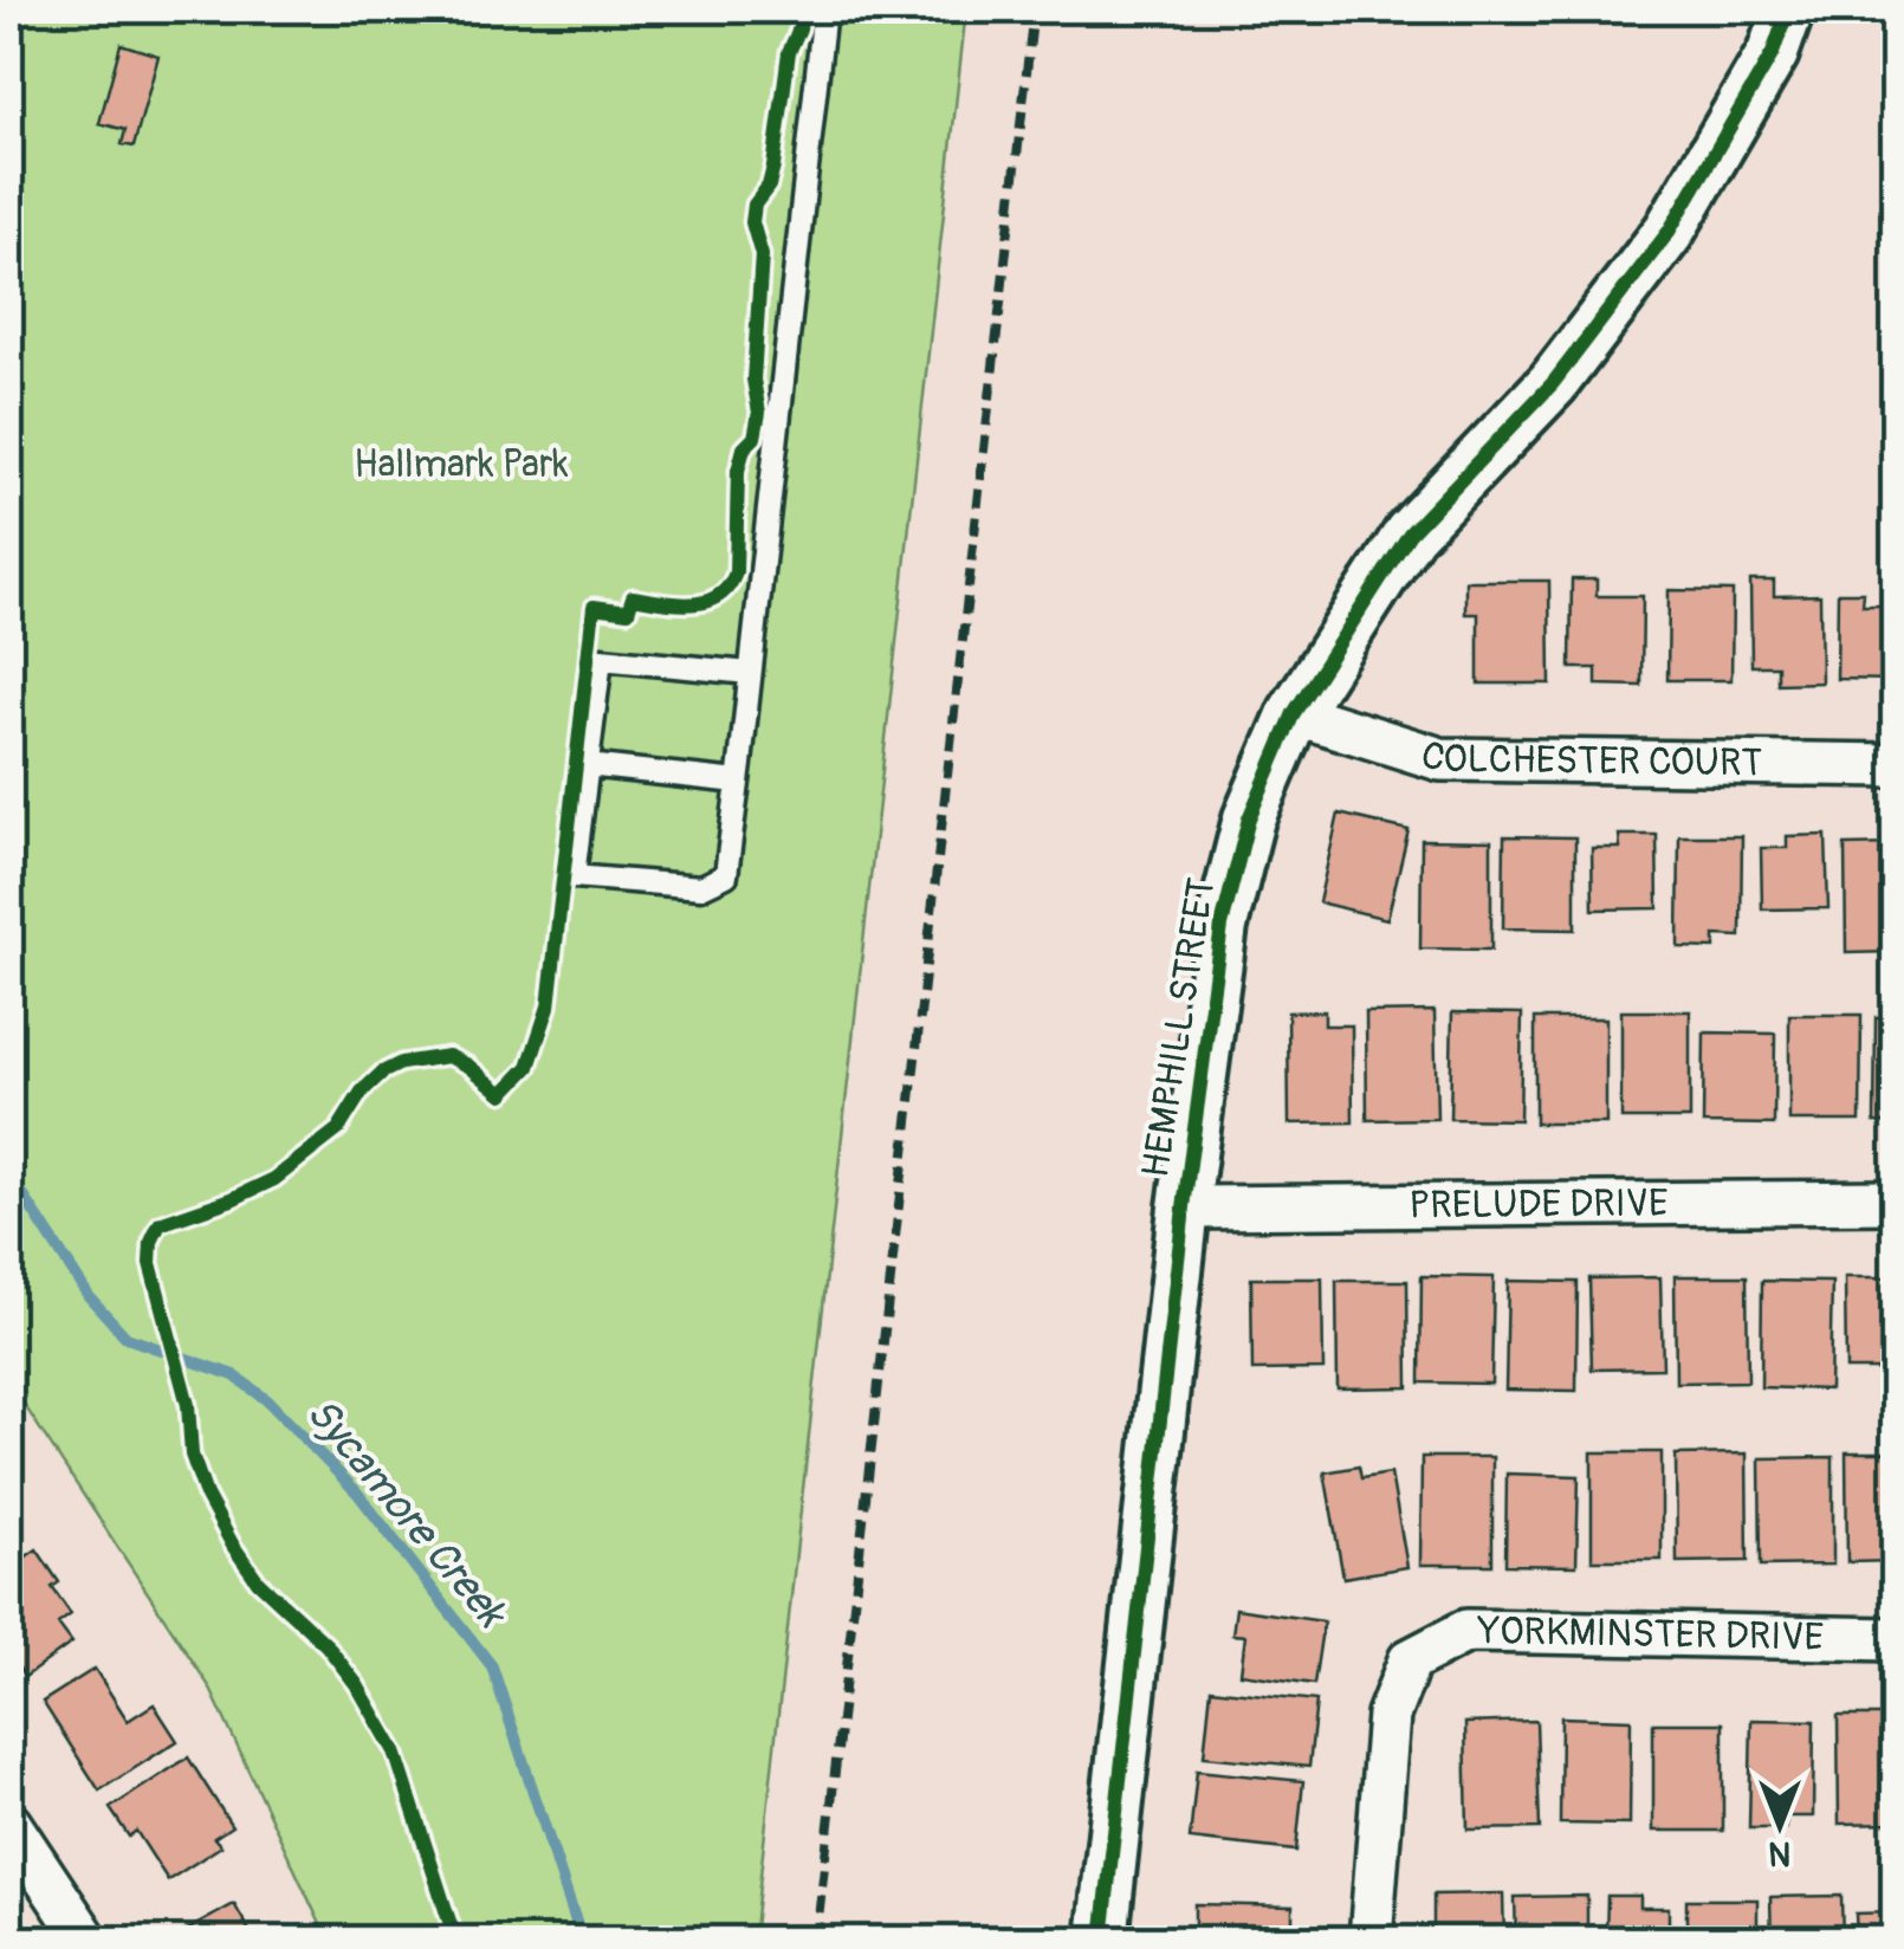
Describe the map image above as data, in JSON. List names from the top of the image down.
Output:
{
  "streets": {
    "street": [
      "COLCHESTER COURT",
      "HEMPHILL STREET",
      "PRELUDE DRIVE",
      "YORKMINSTER DRIVE"
    ]
  },
  "crossings": [
    ["COLCHESTER COURT", "HEMPHILL STREET"],
    ["HEMPHILL STREET", "PRELUDE DRIVE"]
  ],
  "water": ["Sycamore Creek"],
  "parks": ["Hallmark Park"],
  "north": "bottom"
}
